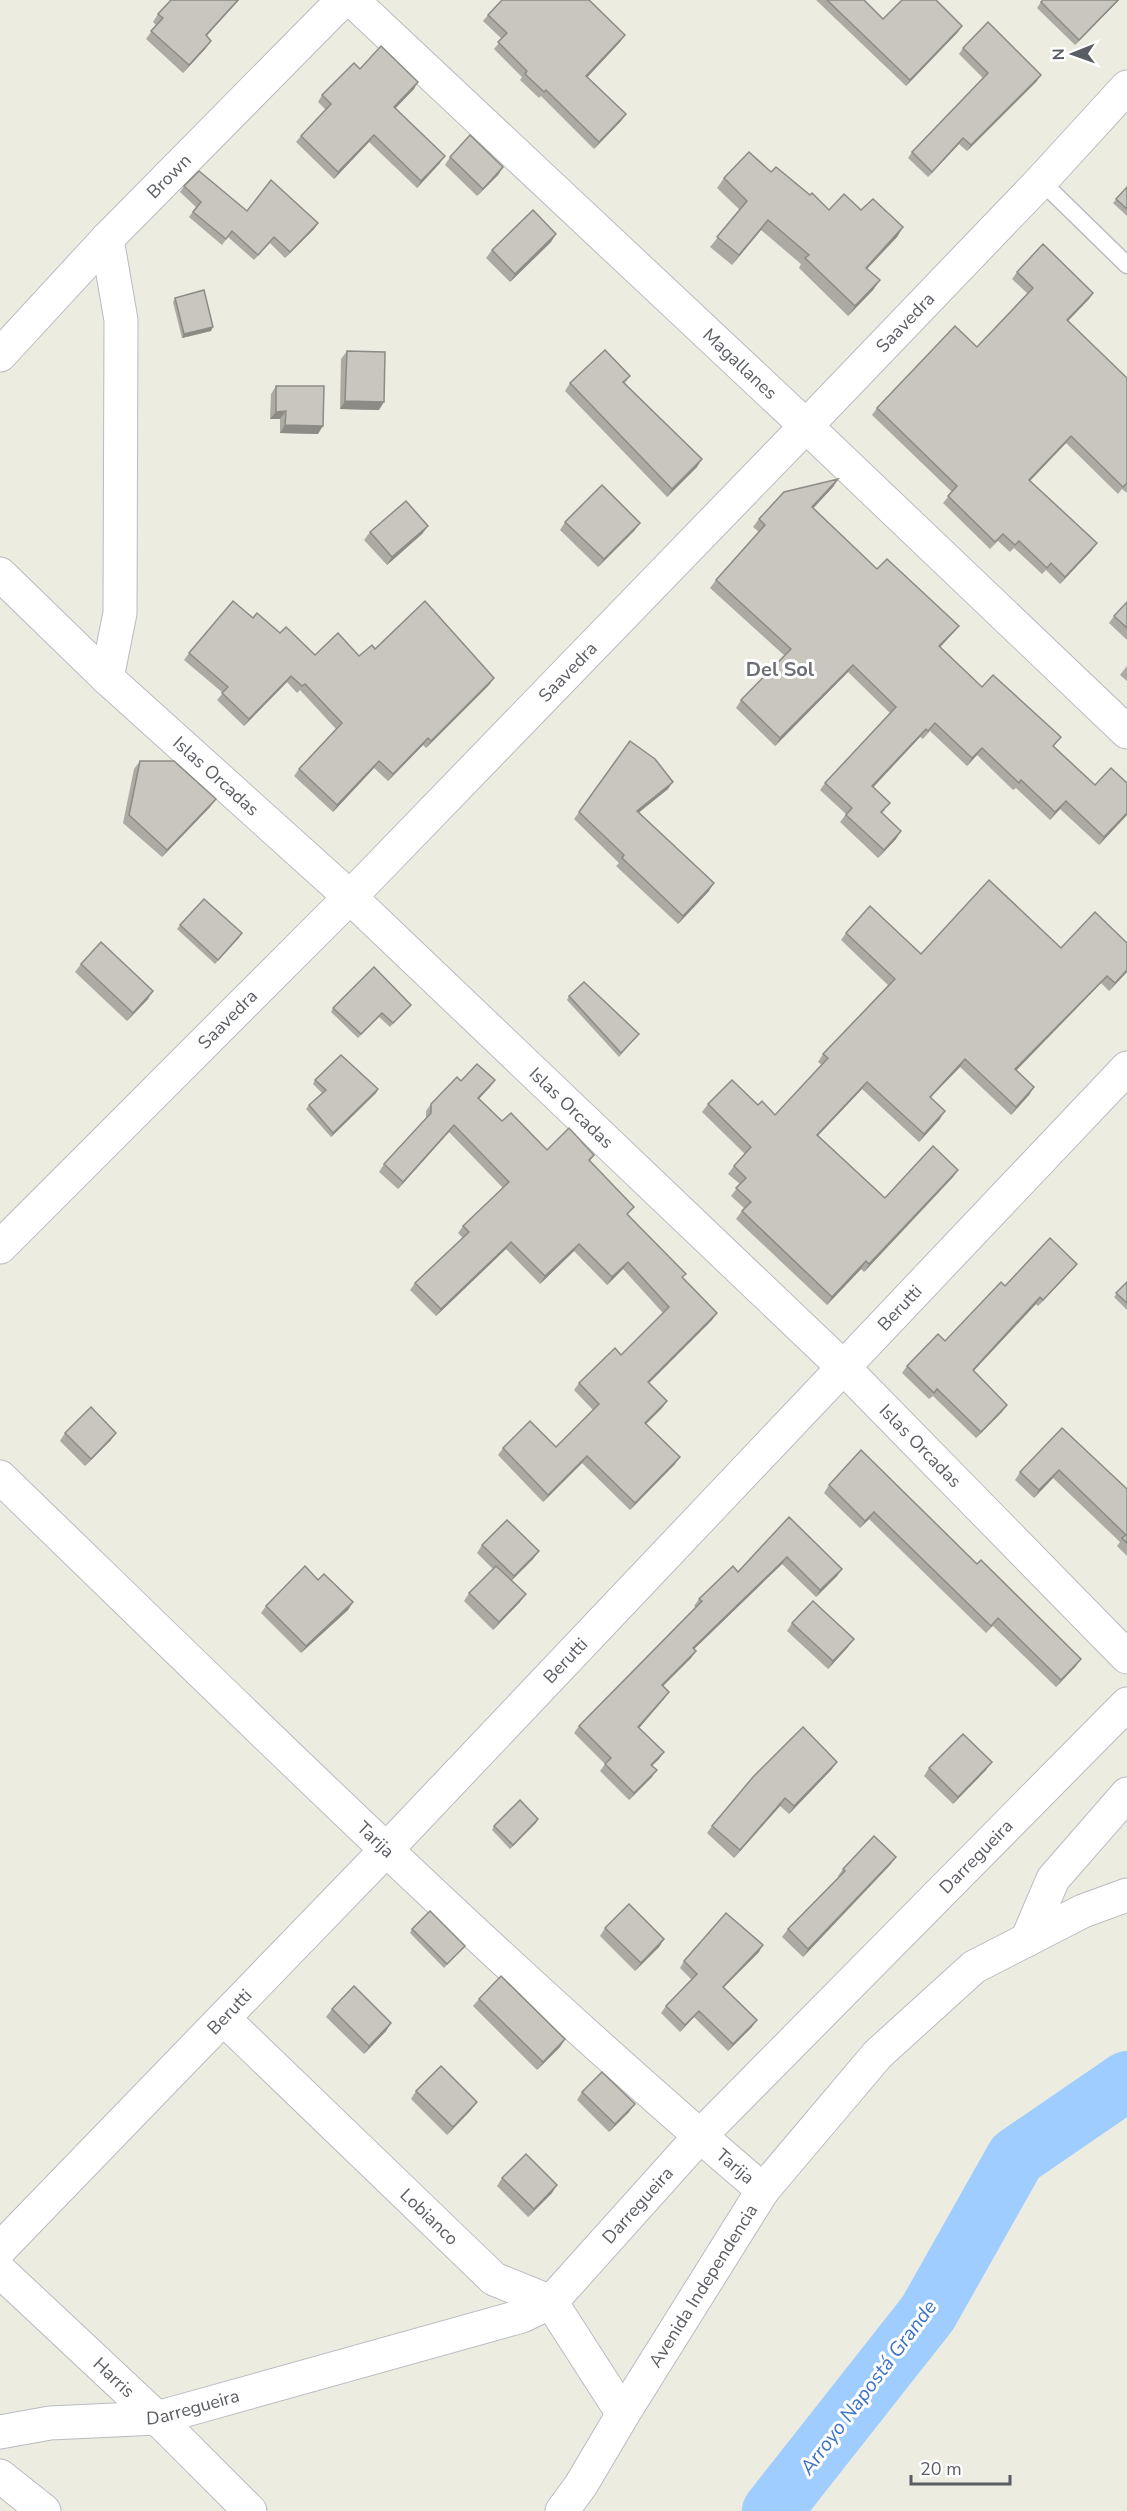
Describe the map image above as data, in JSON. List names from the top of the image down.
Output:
{
  "streets": {
    "street": [
      "Brown",
      "Saavedra",
      "Magallanes",
      "Islas Orcadas",
      "Berutti",
      "Tarija",
      "Darregueira",
      "Lobianco",
      "Avenida Independencia",
      "Harris"
    ]
  },
  "crossings": [
    ["Saavedra", "Magallanes"],
    ["Saavedra", "Islas Orcadas"],
    ["Islas Orcadas", "Berutti"],
    ["Berutti", "Tarija"],
    ["Berutti", "Lobianco"],
    ["Tarija", "Darregueira"],
    ["Tarija", "Avenida Independencia"],
    ["Darregueira", "Lobianco"],
    ["Darregueira", "Harris"]
  ],
  "districts": ["Del Sol"],
  "water": ["Arroyo Napostá Grande"],
  "scale_bar": "20 m",
  "north": "left"
}
